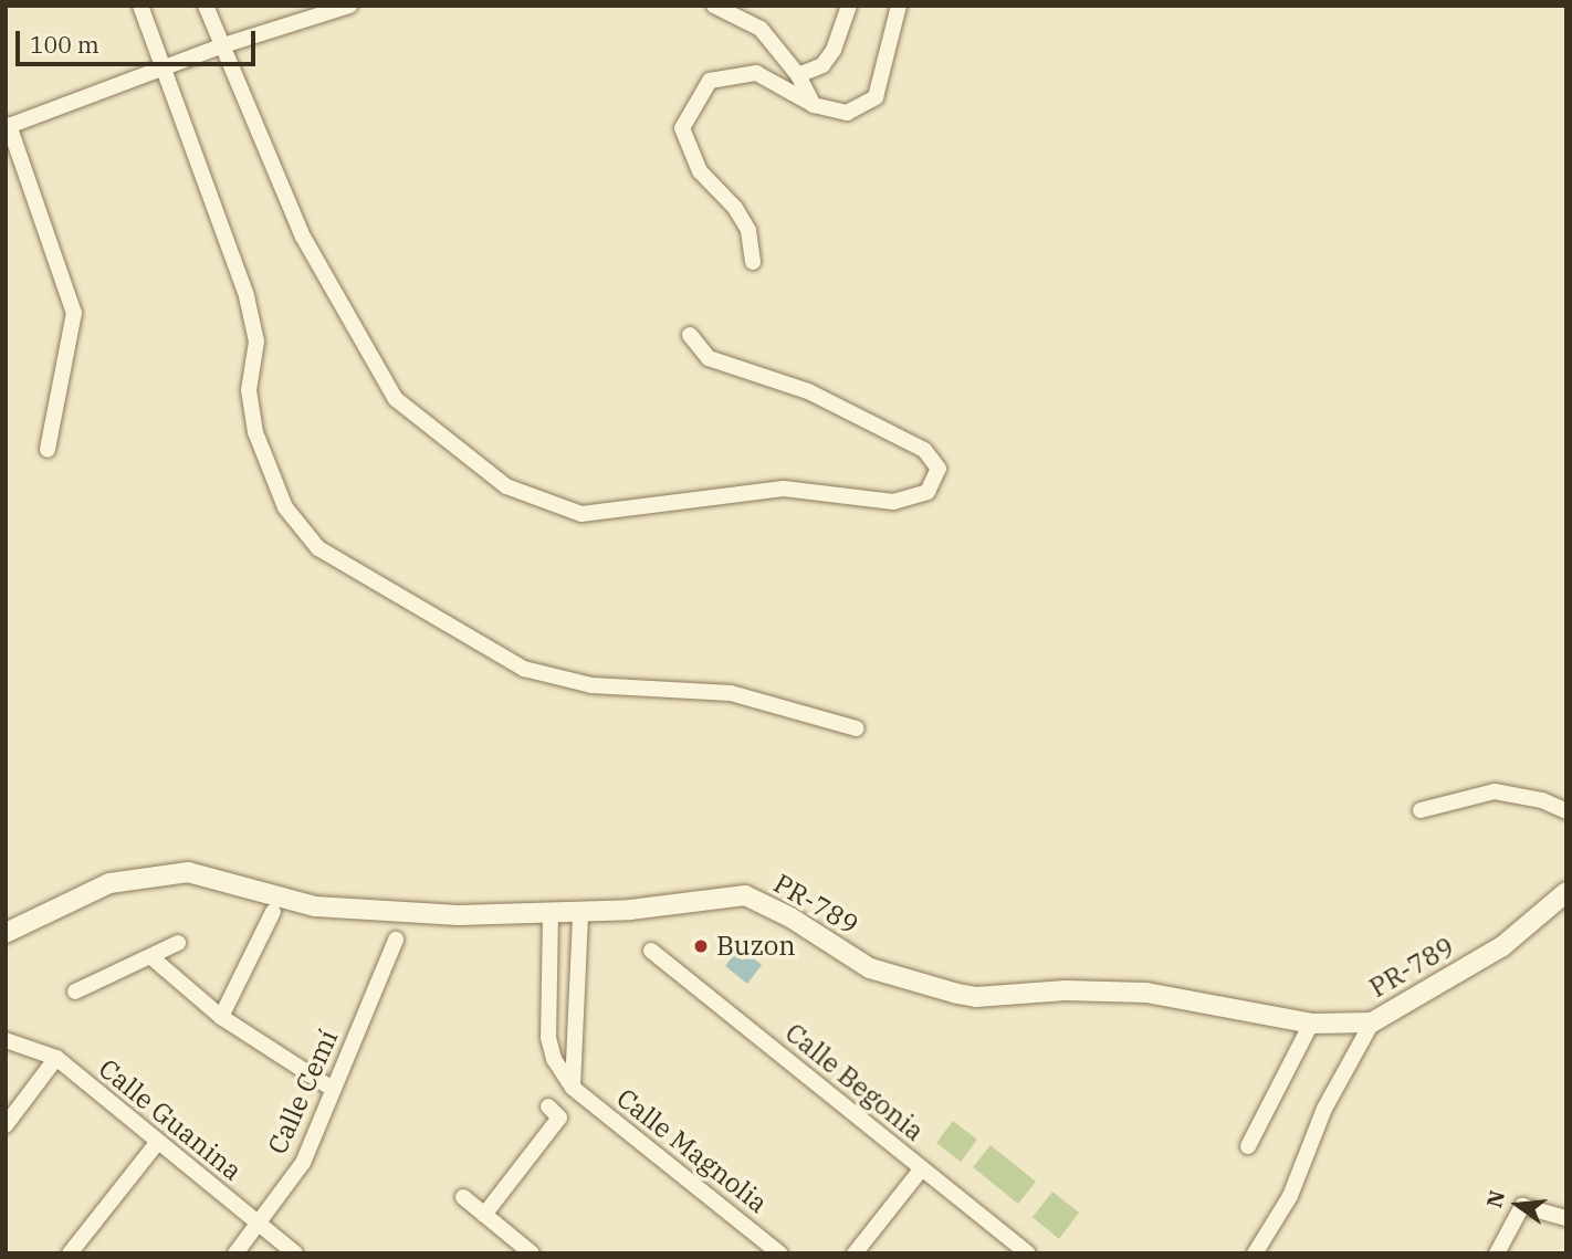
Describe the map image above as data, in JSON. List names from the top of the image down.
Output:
{
  "streets": {
    "street": [
      "PR-789",
      "Calle Begonia",
      "Calle Cemí",
      "Calle Guanina",
      "Calle Magnolia"
    ]
  },
  "crossings": [
    ["PR-789", "Calle Magnolia"],
    ["Calle Cemí", "Calle Guanina"]
  ],
  "places": ["Buzon"],
  "scale_bar": "100 m",
  "north": "left"
}
